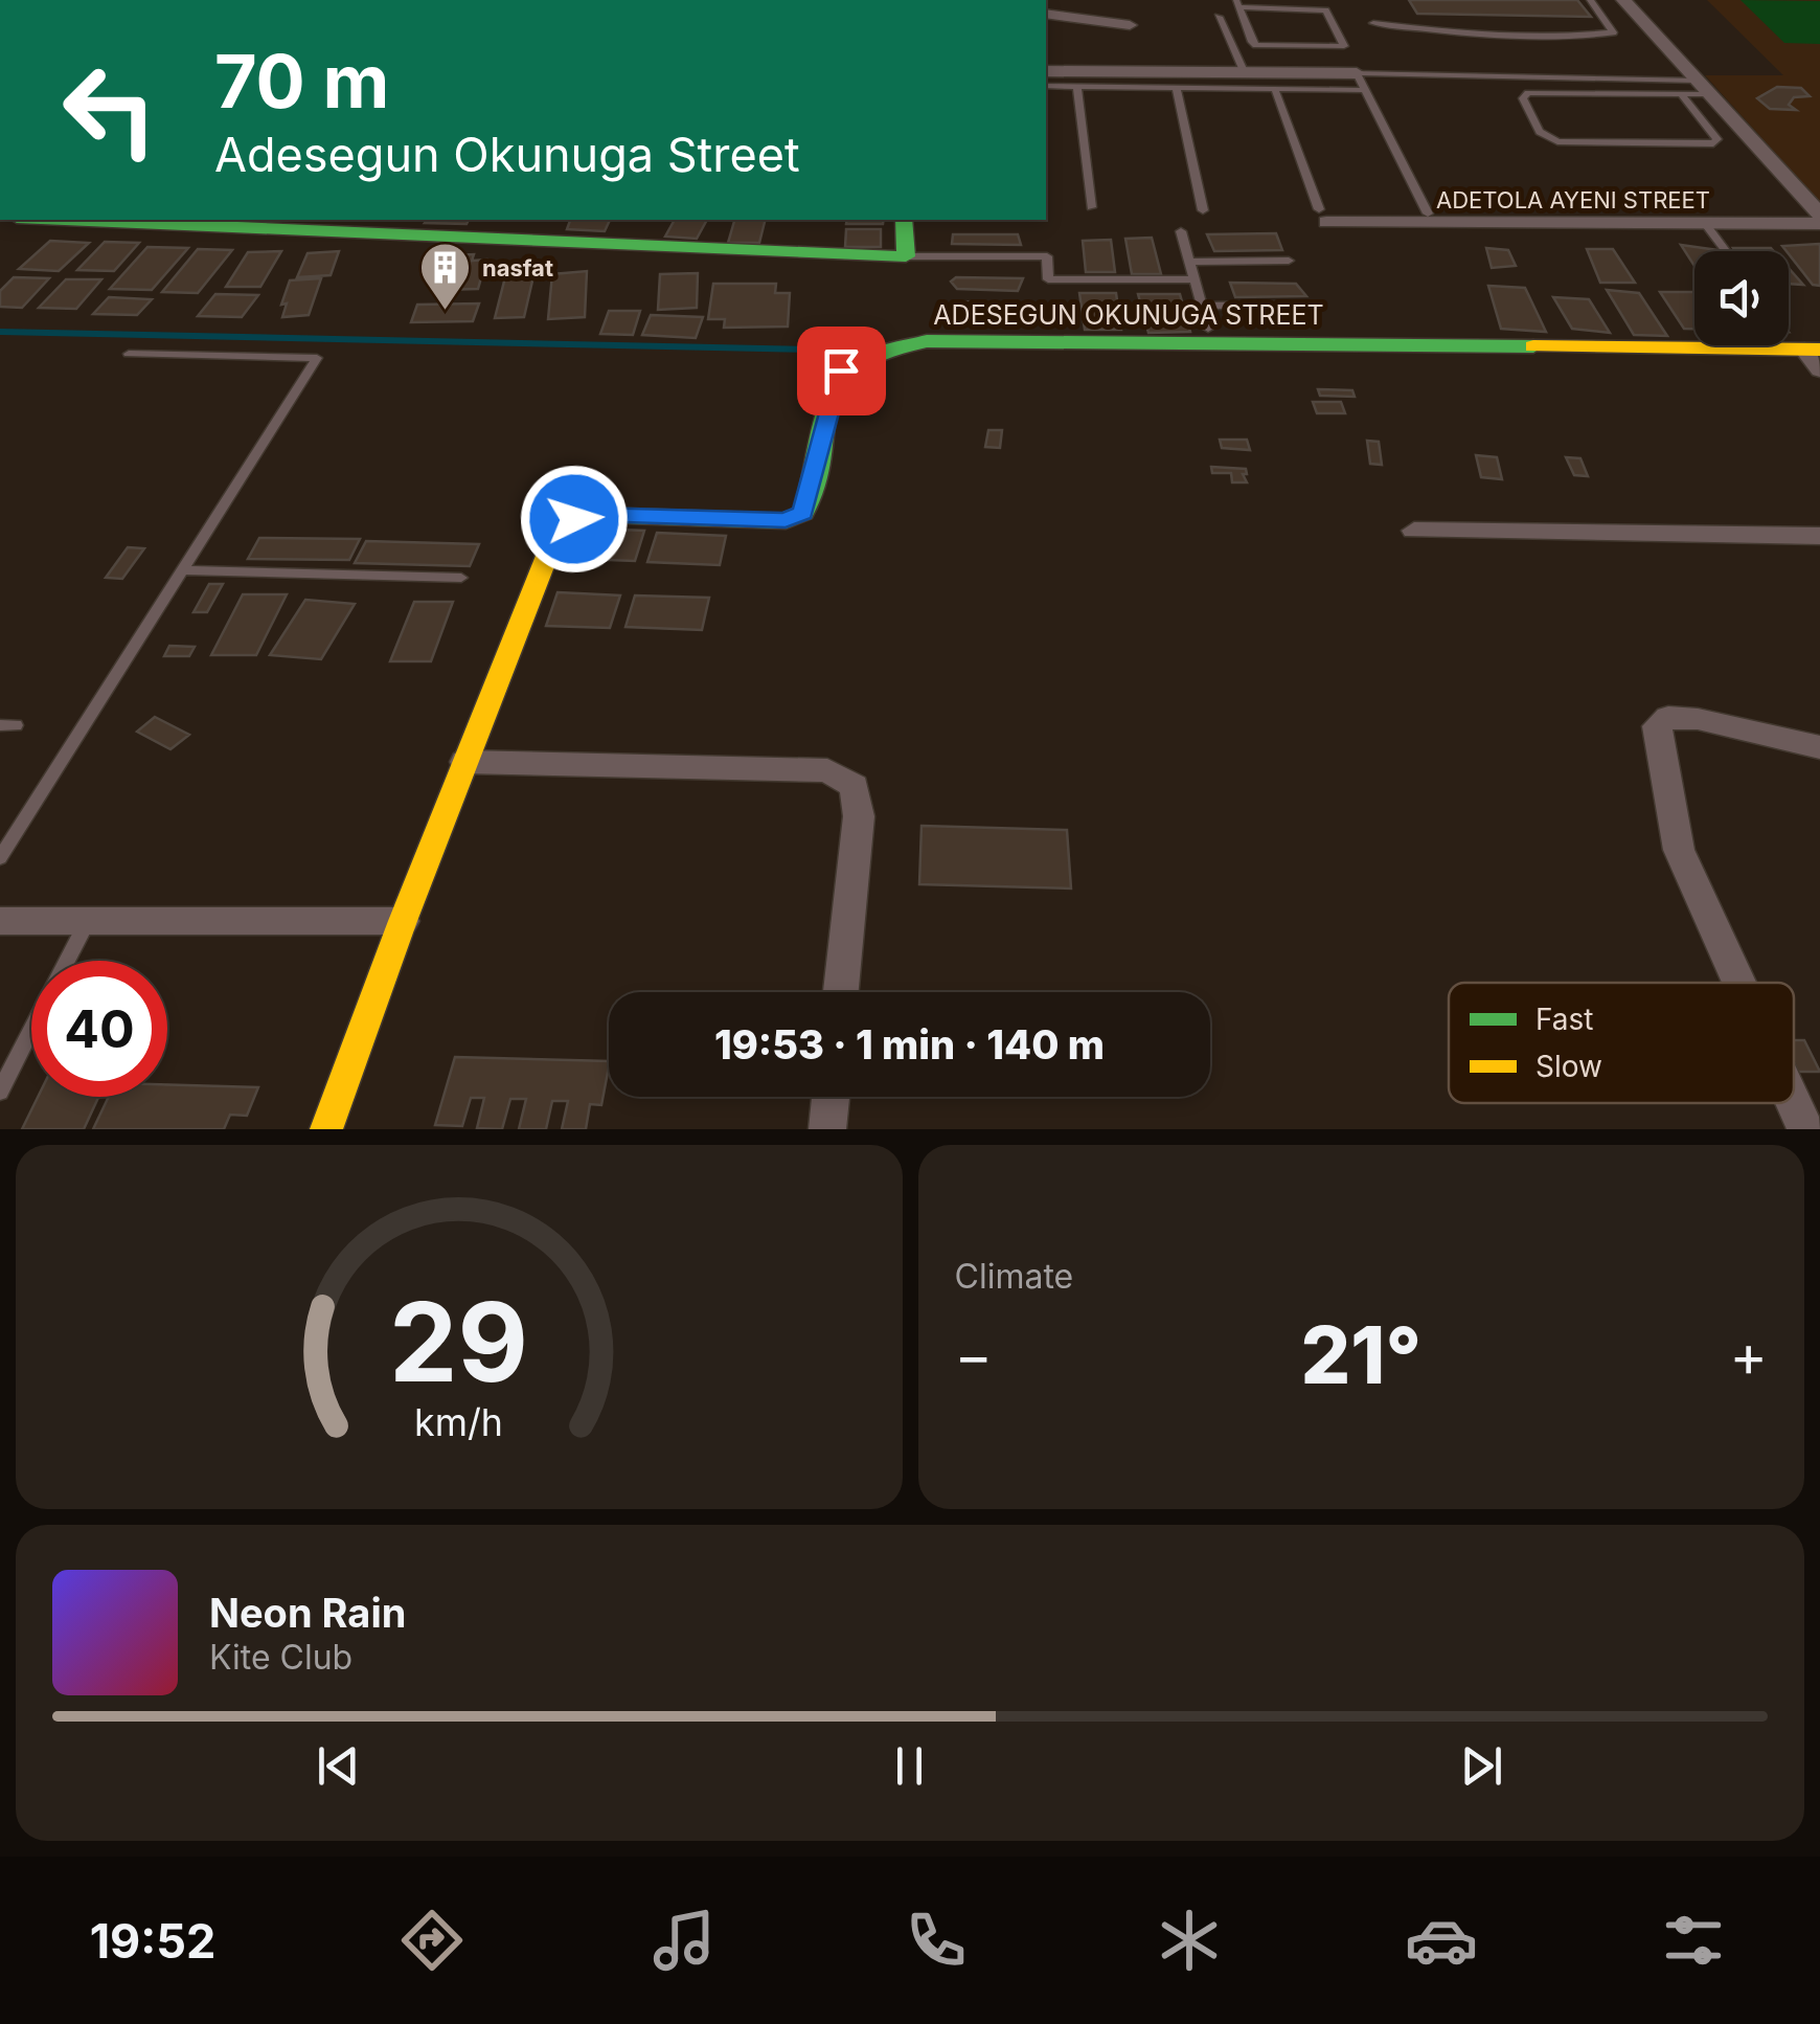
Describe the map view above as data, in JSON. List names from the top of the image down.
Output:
{
  "streets": {
    "street": ["ADETOLA AYENI STREET", "ADESEGUN OKUNUGA STREET"]
  },
  "places": {
    "building": ["nasfat"]
  },
  "legend": ["Fast", "Slow"],
  "page": {
    "turn": ["70 m", "Adesegun Okunuga Street"],
    "limit": "40",
    "trip": "19:53 · 1 min · 140 m",
    "tile": "Climate",
    "heat": ["−", "21°", "+"],
    "song": ["Neon Rain", "Kite Club"],
    "tabs": "19:52",
    "gauge": ["29", "km/h"]
  }
}
